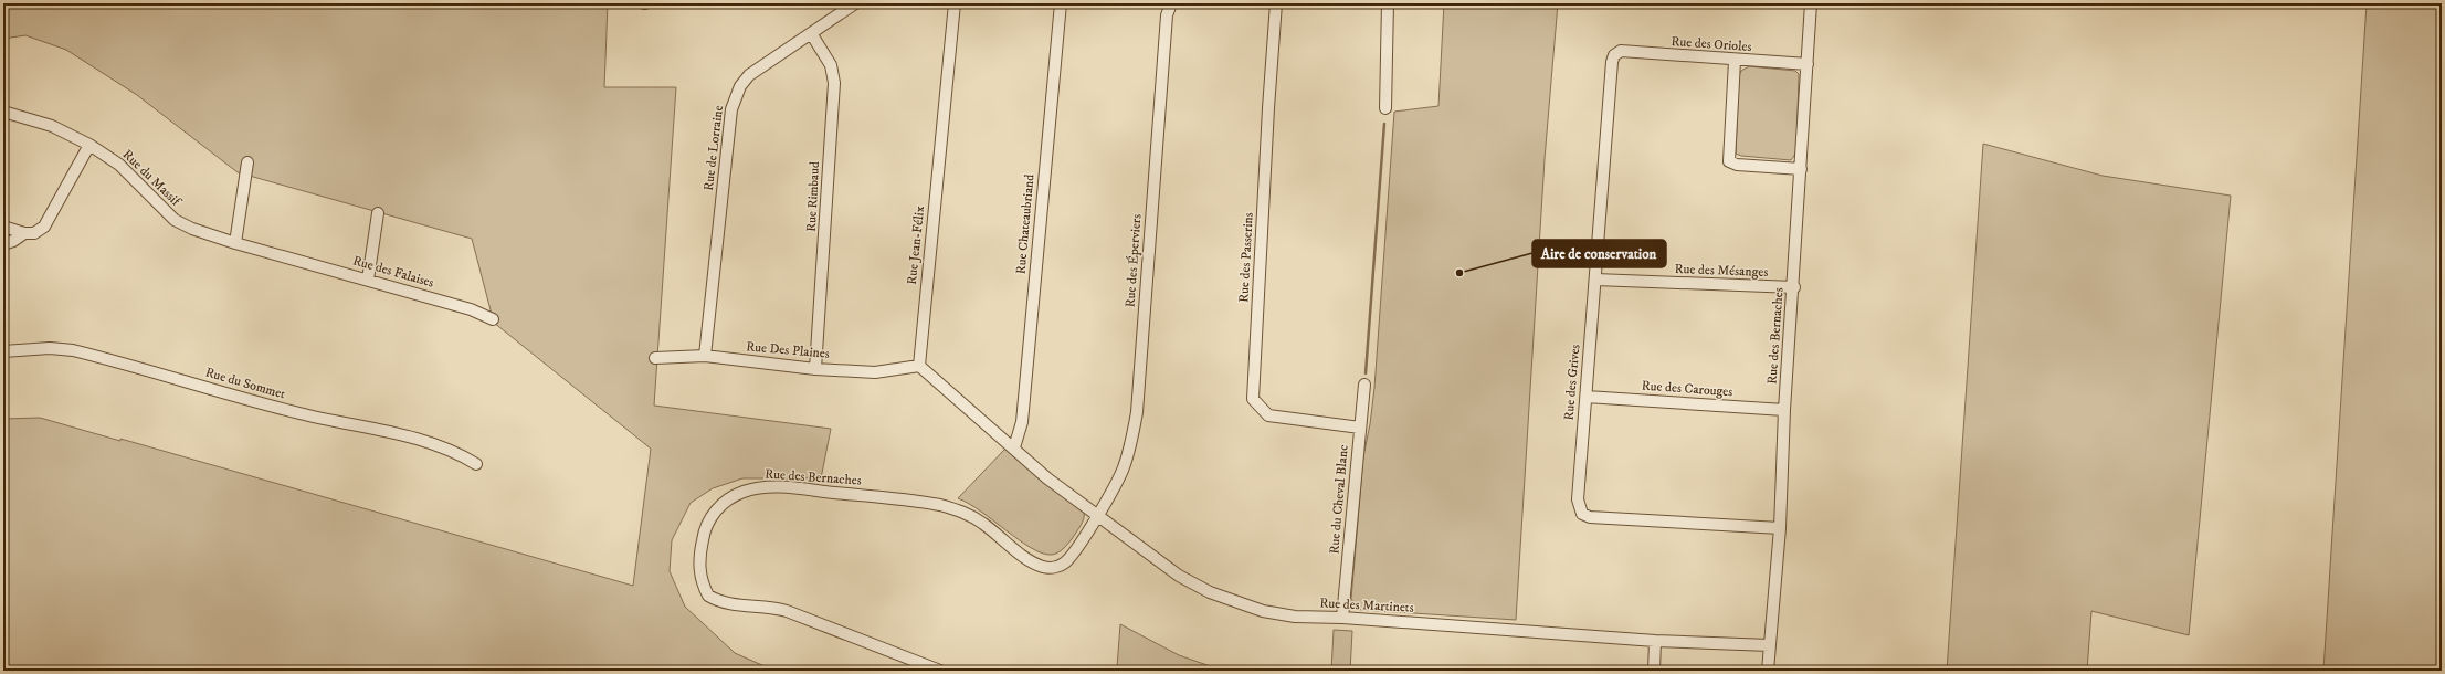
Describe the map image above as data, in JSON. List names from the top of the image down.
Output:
{
  "streets": {
    "street": [
      "Rue des Orioles",
      "Rue de Lorraine",
      "Rue du Massif",
      "Rue Rimbaud",
      "Rue Chateaubriand",
      "Rue Jean-Félix",
      "Rue des Passerins",
      "Rue des Éperviers",
      "Rue des Mésanges",
      "Rue des Falaises",
      "Rue des Bernaches",
      "Rue Des Plaines",
      "Rue des Grives",
      "Rue du Sommet",
      "Rue des Carouges",
      "Rue du Cheval Blanc",
      "Rue des Martinets"
    ]
  },
  "crossings": [
    ["Rue des Orioles", "Rue des Bernaches"],
    ["Rue des Orioles", "Rue des Grives"],
    ["Rue de Lorraine", "Rue Rimbaud"],
    ["Rue de Lorraine", "Rue Des Plaines"],
    ["Rue du Massif", "Rue des Falaises"],
    ["Rue Rimbaud", "Rue Des Plaines"],
    ["Rue Chateaubriand", "Rue des Martinets"],
    ["Rue Jean-Félix", "Rue Des Plaines"],
    ["Rue des Passerins", "Rue du Cheval Blanc"],
    ["Rue des Éperviers", "Rue des Bernaches"],
    ["Rue des Éperviers", "Rue des Martinets"],
    ["Rue des Mésanges", "Rue des Bernaches"],
    ["Rue des Mésanges", "Rue des Grives"],
    ["Rue des Bernaches", "Rue des Grives"],
    ["Rue des Bernaches", "Rue des Carouges"],
    ["Rue des Bernaches", "Rue des Martinets"],
    ["Rue des Grives", "Rue des Carouges"],
    ["Rue du Cheval Blanc", "Rue des Martinets"]
  ],
  "places": ["Aire de conservation"]
}
